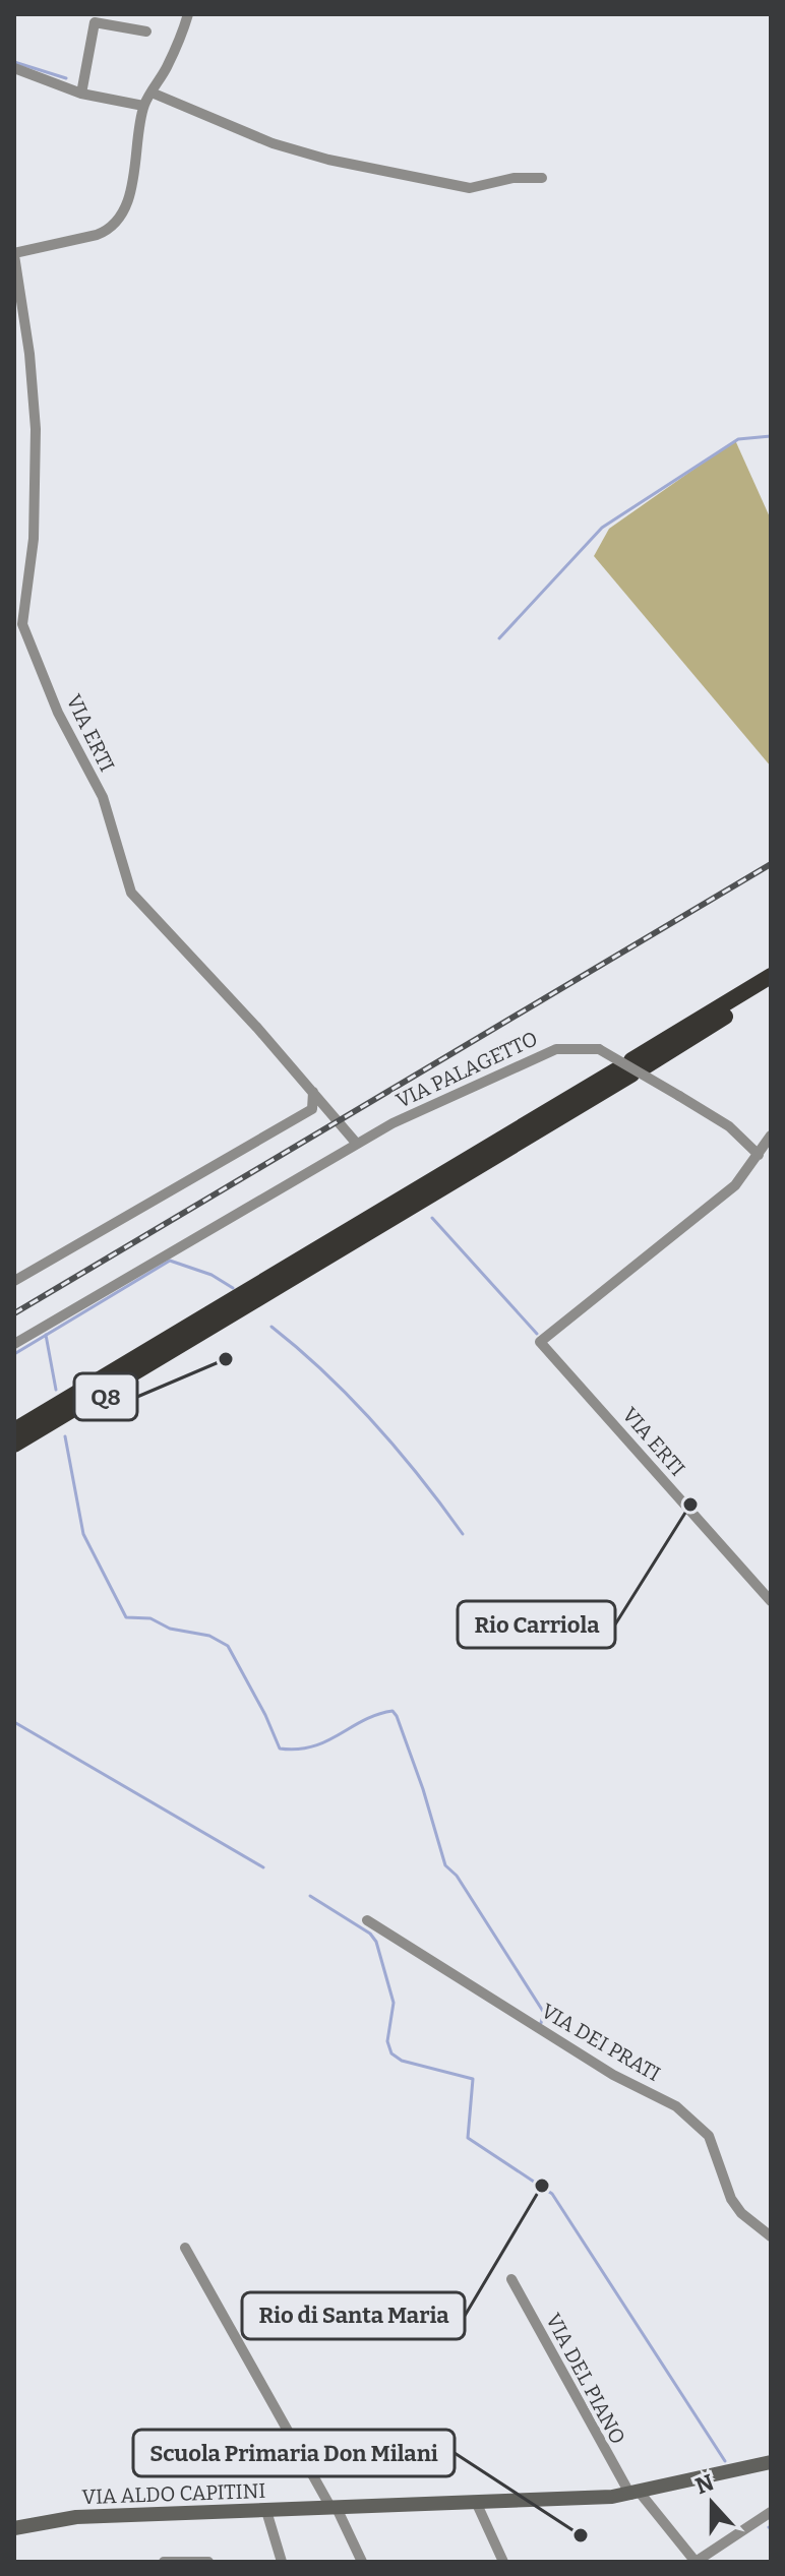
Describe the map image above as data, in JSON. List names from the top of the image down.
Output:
{
  "streets": {
    "main road": ["VIA ALDO CAPITINI"],
    "street": [
      "VIA ERTI",
      "VIA PALAGETTO",
      "VIA DEI PRATI",
      "VIA DEL PIANO"
    ]
  },
  "crossings": [
    ["VIA ERTI", "VIA PALAGETTO"],
    ["VIA DEL PIANO", "VIA ALDO CAPITINI"]
  ],
  "places": [
    "Q8",
    "Rio Carriola",
    "Rio di Santa Maria",
    "Scuola Primaria Don Milani"
  ],
  "north": "top"
}
